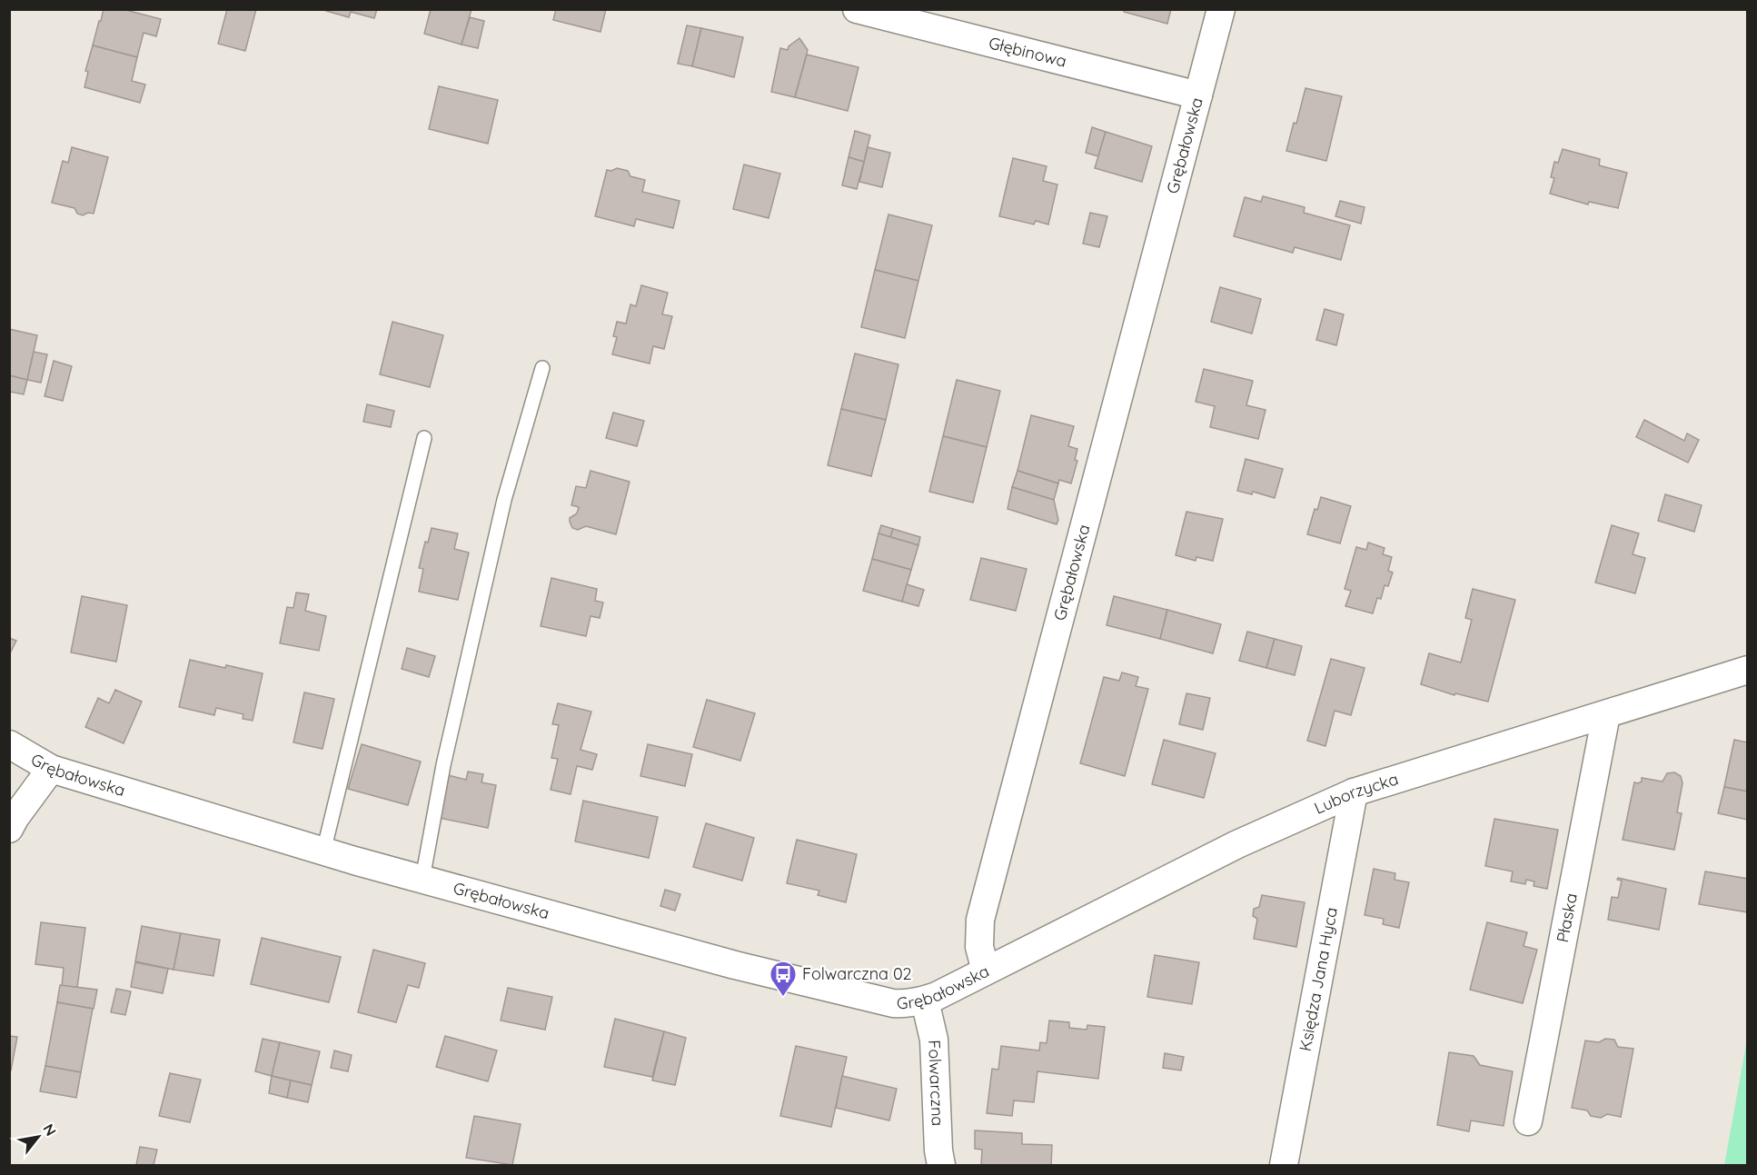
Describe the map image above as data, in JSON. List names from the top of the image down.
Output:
{
  "streets": {
    "street": [
      "Głębinowa",
      "Grębałowska",
      "Luborzycka",
      "Płaska",
      "Księdza Jana Hyca",
      "Folwarczna"
    ]
  },
  "crossings": [
    ["Głębinowa", "Grębałowska"],
    ["Grębałowska", "Luborzycka"],
    ["Grębałowska", "Folwarczna"],
    ["Luborzycka", "Płaska"],
    ["Luborzycka", "Księdza Jana Hyca"]
  ],
  "places": {
    "bus stop": ["Folwarczna 02"]
  },
  "north": "top right"
}
